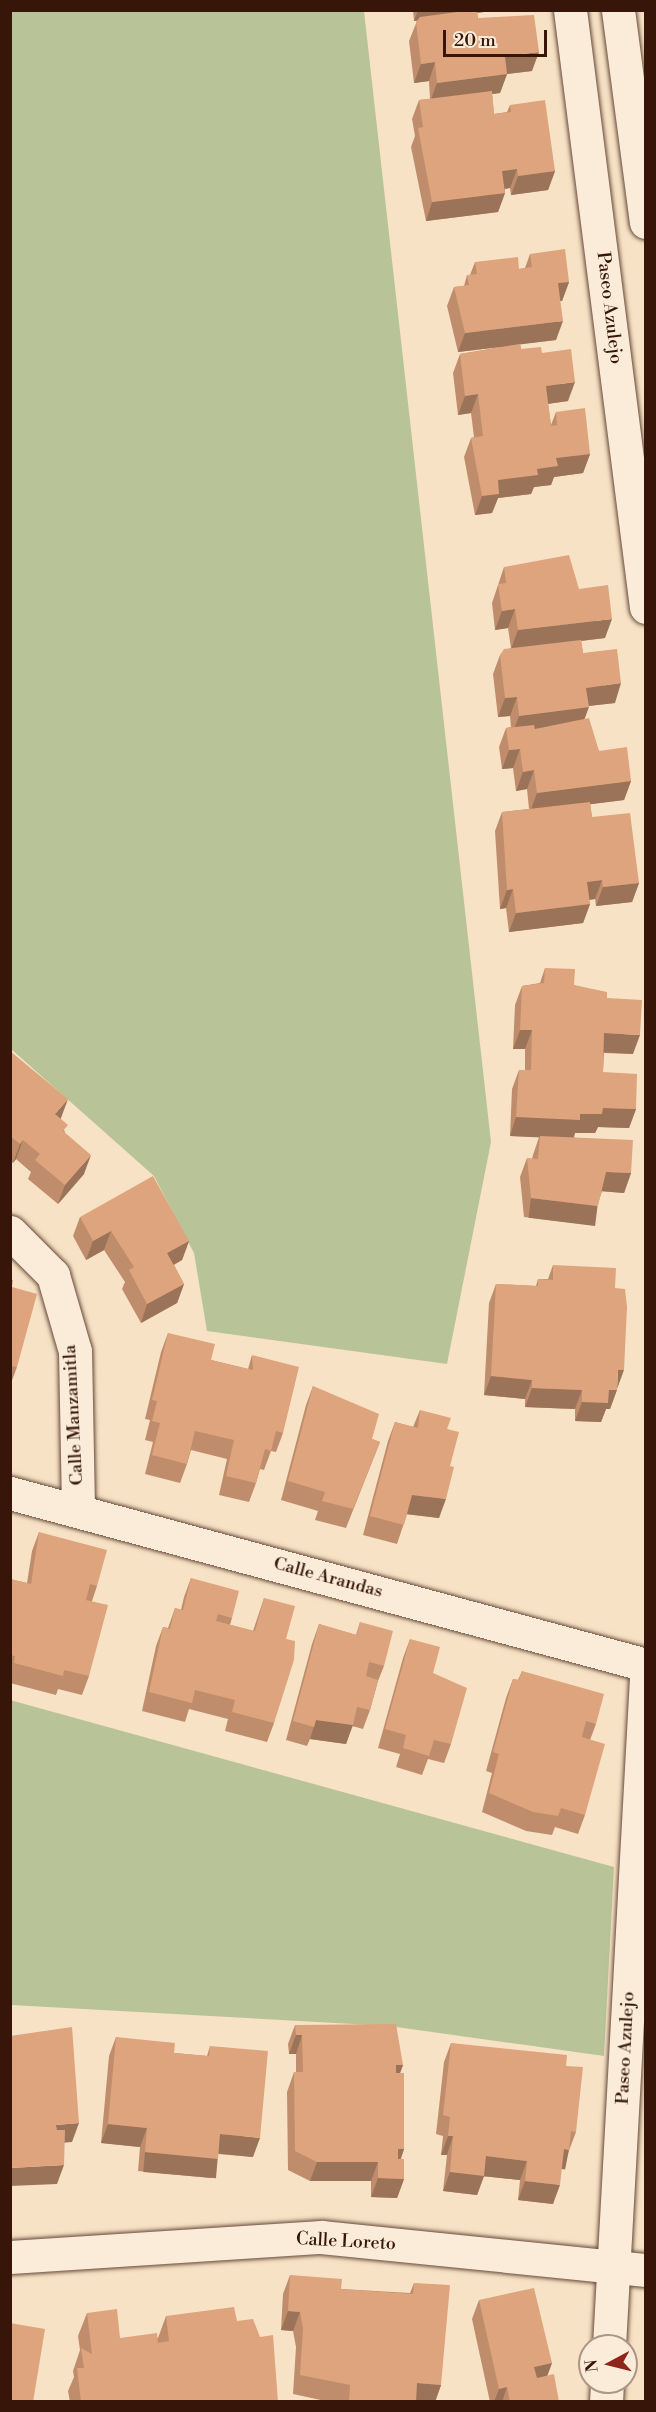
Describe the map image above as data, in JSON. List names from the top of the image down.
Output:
{
  "streets": {
    "street": [
      "Paseo Azulejo",
      "Calle Manzamitla",
      "Calle Arandas",
      "Calle Loreto"
    ]
  },
  "crossings": [
    ["Paseo Azulejo", "Calle Loreto"],
    ["Calle Manzamitla", "Calle Arandas"]
  ],
  "scale_bar": "20 m",
  "north": "left"
}
